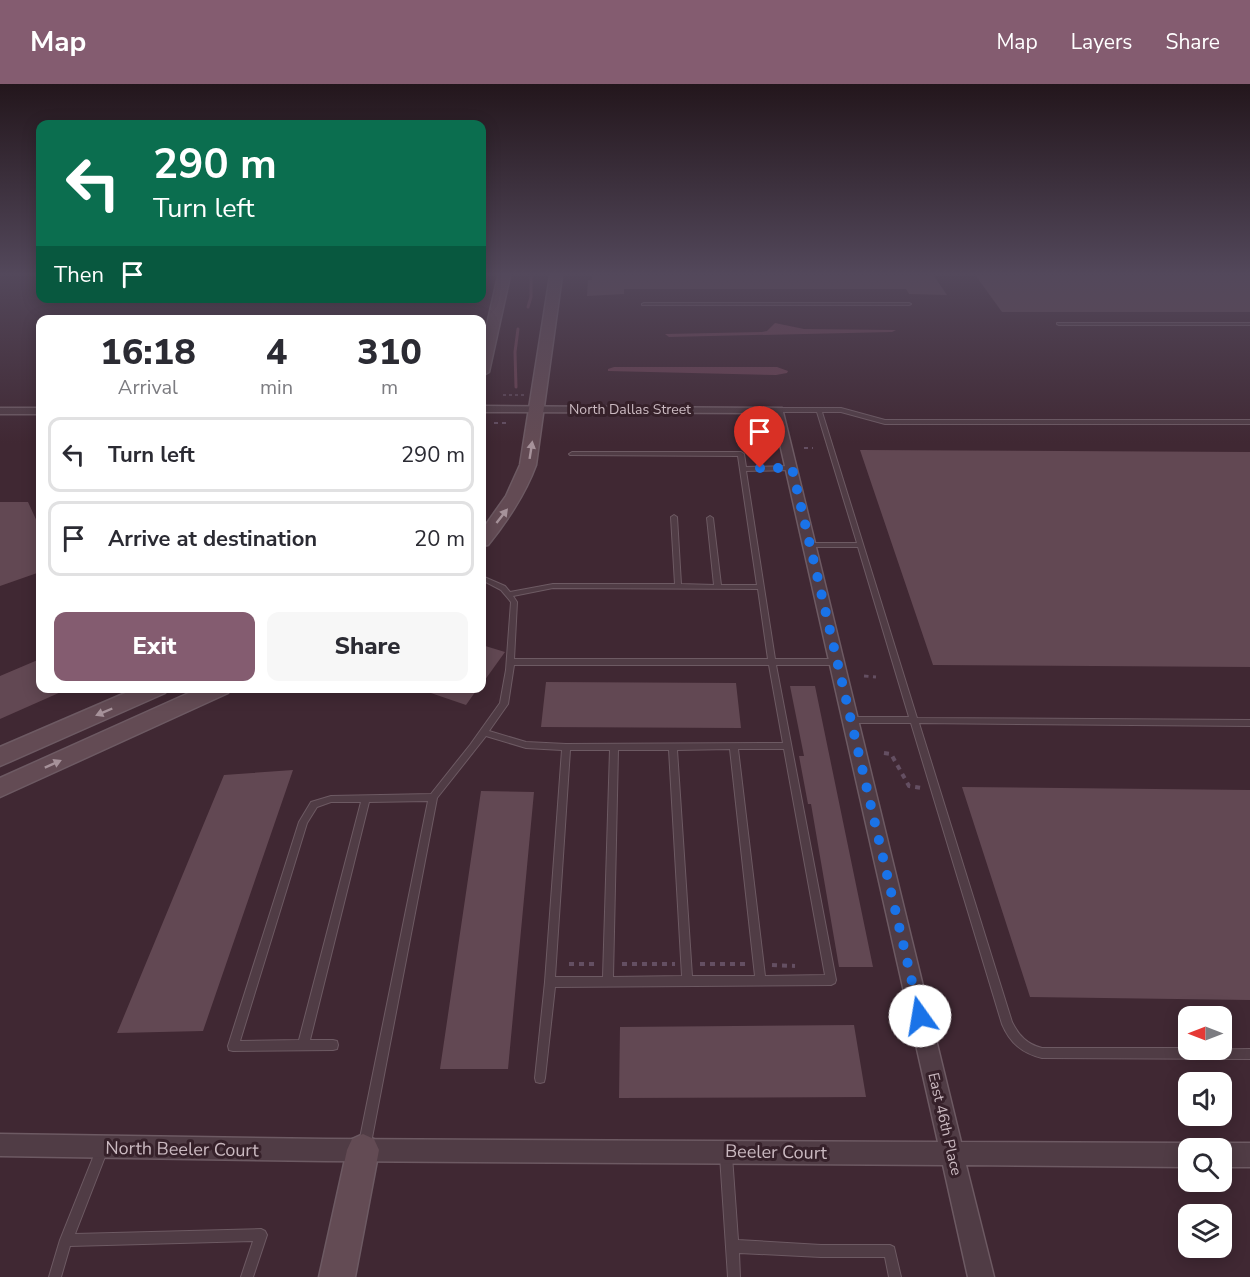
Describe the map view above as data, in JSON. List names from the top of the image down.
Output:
{
  "streets": {
    "street": [
      "North Dallas Street",
      "East 46th Place",
      "North Beeler Court",
      "Beeler Court"
    ]
  },
  "crossings": [
    ["North Dallas Street", "East 46th Place"],
    ["East 46th Place", "Beeler Court"],
    ["North Beeler Court", "Beeler Court"]
  ],
  "north": "left",
  "page": {
    "header": "Map",
    "nav": ["Map", "Layers", "Share"],
    "turn": ["290 m", "Turn left"],
    "then": "Then",
    "eta": [
      "16:18",
      "Arrival",
      "4",
      "min",
      "310",
      "m"
    ],
    "list": [
      {
        "name": "Turn left",
        "value": "290 m"
      },
      {
        "name": "Arrive at destination",
        "value": "20 m"
      }
    ],
    "buttons": ["Exit", "Share"]
  }
}
